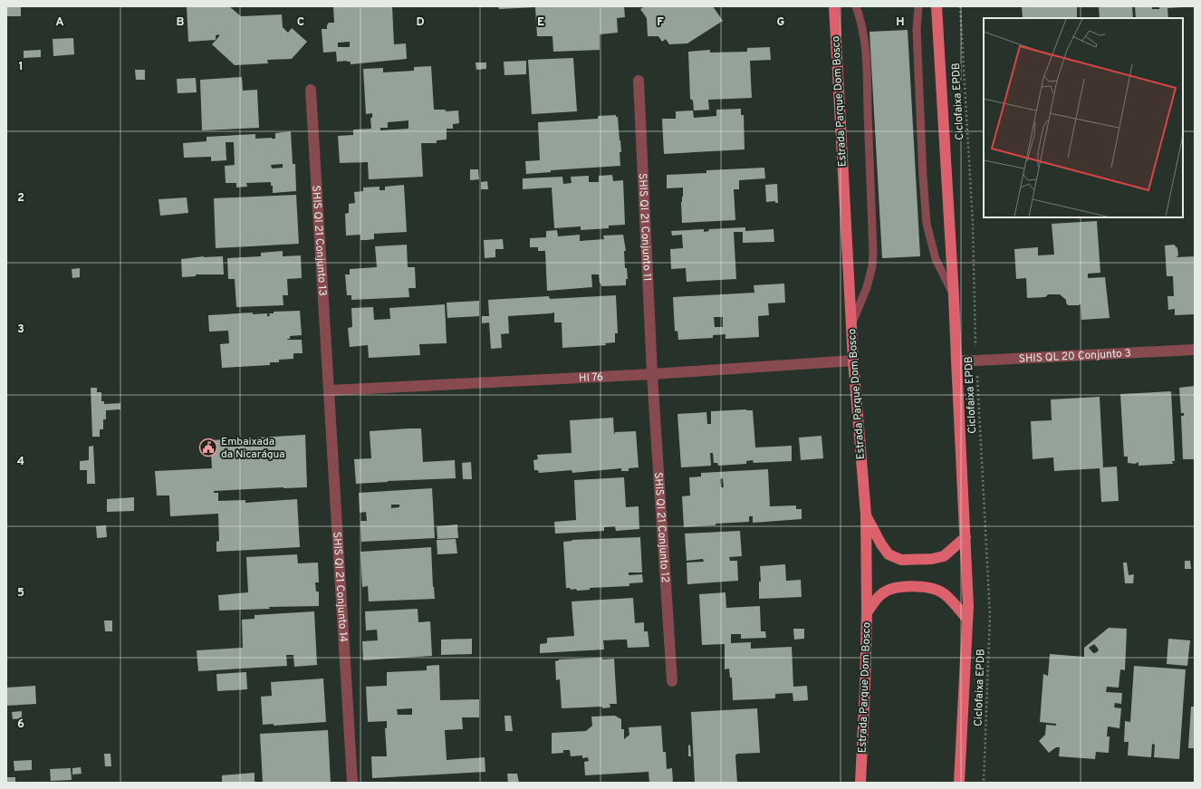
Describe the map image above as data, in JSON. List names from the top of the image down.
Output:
{
  "streets": {
    "main road": ["Estrada Parque Dom Bosco"],
    "street": [
      "SHIS QI 21 Conjunto 11",
      "SHIS QI 21 Conjunto 13",
      "SHIS QL 20 Conjunto 3",
      "HI 76",
      "SHIS QI 21 Conjunto 12",
      "SHIS QI 21 Conjunto 14"
    ],
    "path": ["Ciclofaixa EPDB"]
  },
  "crossings": [
    ["Estrada Parque Dom Bosco", "HI 76"],
    ["Ciclofaixa EPDB", "SHIS QL 20 Conjunto 3"],
    ["SHIS QI 21 Conjunto 11", "HI 76"],
    ["SHIS QI 21 Conjunto 11", "SHIS QI 21 Conjunto 12"],
    ["SHIS QI 21 Conjunto 13", "HI 76"],
    ["SHIS QI 21 Conjunto 13", "SHIS QI 21 Conjunto 14"],
    ["HI 76", "SHIS QI 21 Conjunto 12"],
    ["HI 76", "SHIS QI 21 Conjunto 14"]
  ],
  "places": {
    "public building": ["Embaixada da Nicarágua"]
  },
  "grid": {
    "columns": [
      "A",
      "B",
      "C",
      "D",
      "E",
      "F",
      "G",
      "H"
    ],
    "rows": [
      "1",
      "2",
      "3",
      "4",
      "5",
      "6"
    ]
  }
}
